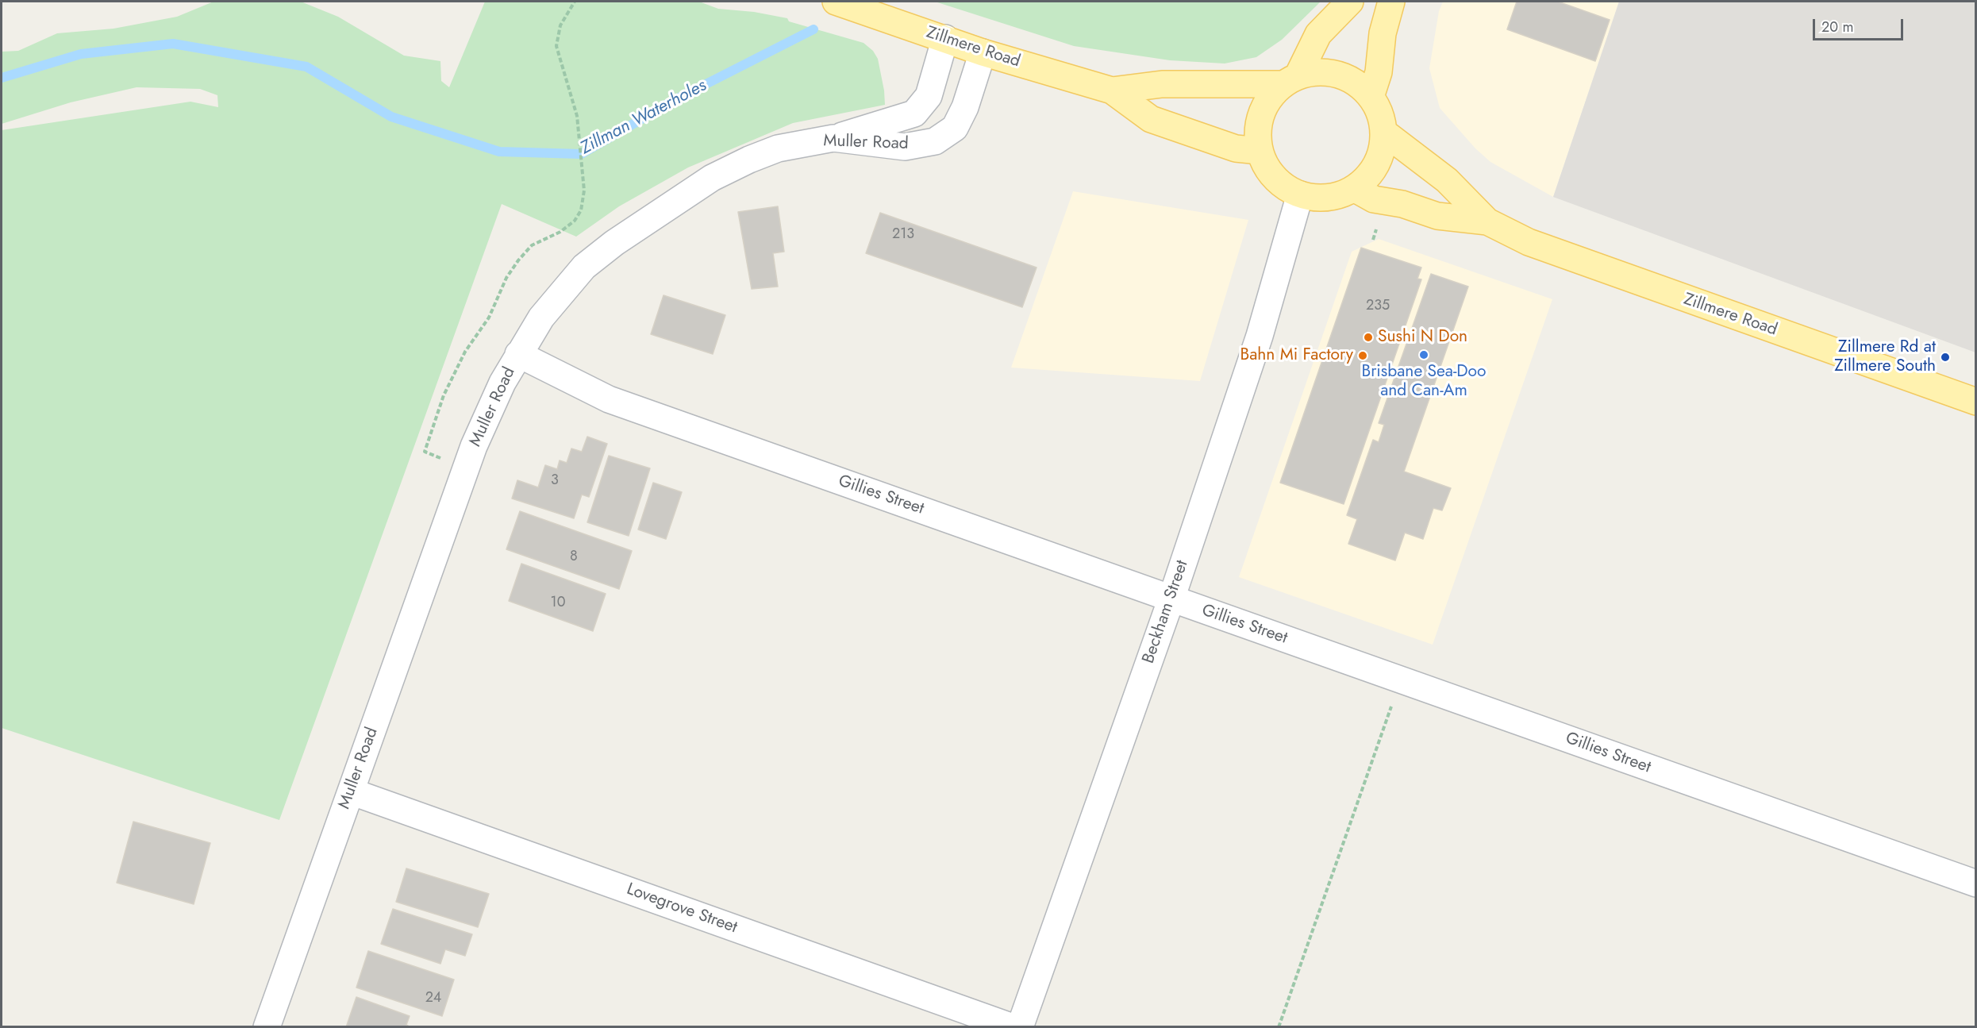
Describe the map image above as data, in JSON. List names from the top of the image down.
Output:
{
  "streets": {
    "main road": ["Zillmere Road"],
    "street": [
      "Muller Road",
      "Gillies Street",
      "Beckham Street",
      "Lovegrove Street"
    ]
  },
  "crossings": [
    ["Zillmere Road", "Muller Road"],
    ["Zillmere Road", "Beckham Street"],
    ["Muller Road", "Gillies Street"],
    ["Muller Road", "Lovegrove Street"],
    ["Gillies Street", "Beckham Street"]
  ],
  "water": ["Zillman Waterholes"],
  "places": [
    "Sushi N Don",
    "Brisbane Sea-Doo and Can-Am",
    "Bahn Mi Factory",
    "Zillmere Rd at Zillmere South"
  ],
  "house_numbers": [
    "213",
    "235",
    "3",
    "8",
    "10",
    "24"
  ],
  "scale_bar": "20 m"
}
